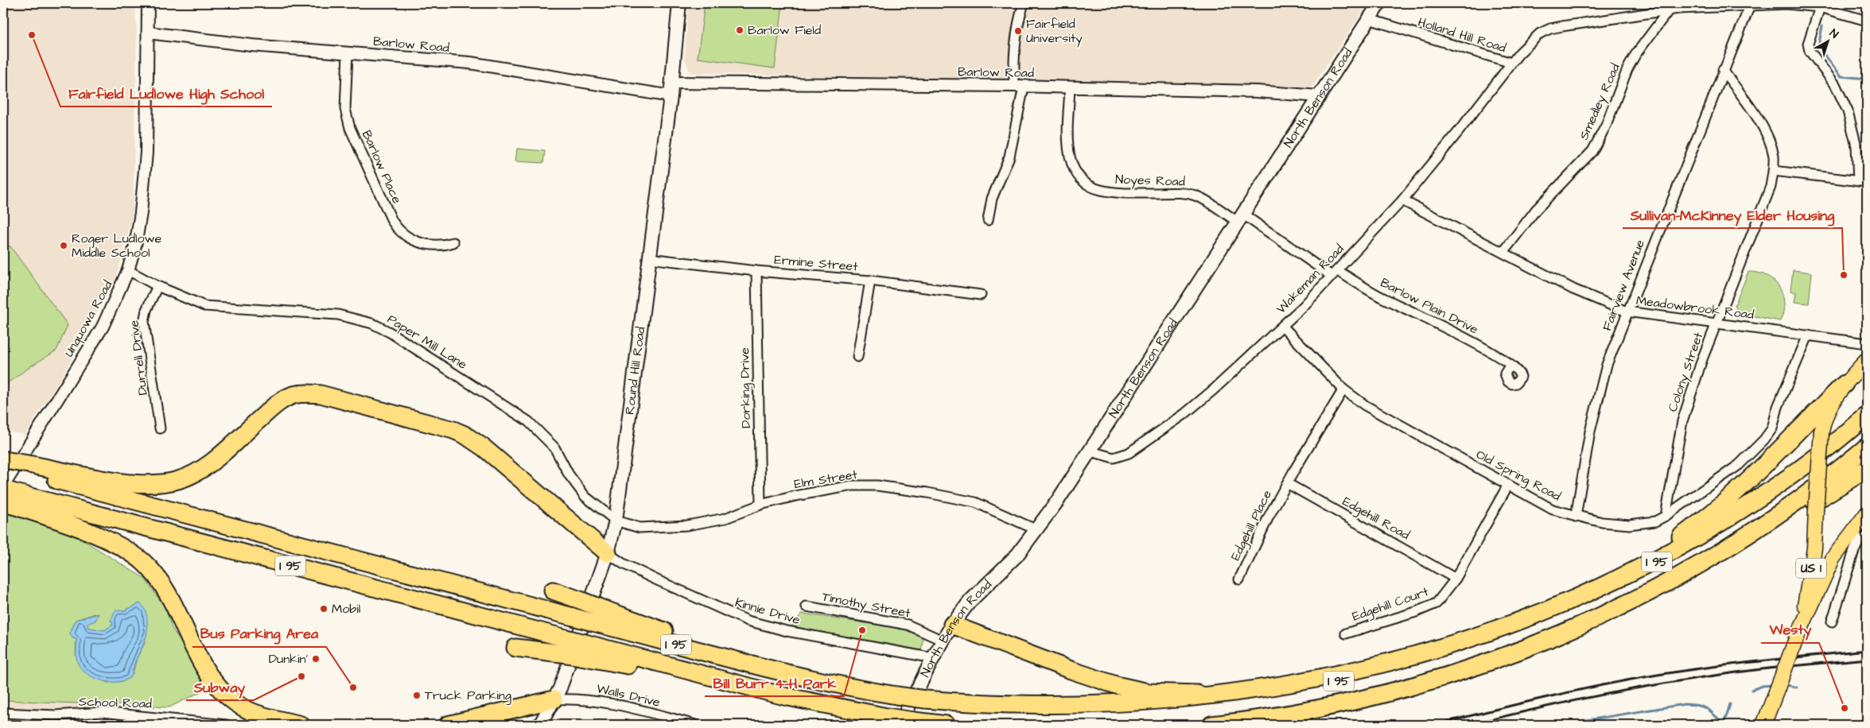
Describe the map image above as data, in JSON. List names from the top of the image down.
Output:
{
  "streets": {
    "highway": ["I 95"],
    "main road": ["North Benson Road", "Round Hill Road", "US 1"],
    "street": [
      "Holland Hill Road",
      "Barlow Road",
      "Smedley Road",
      "Barlow Place",
      "Noyes Road",
      "Ermine Street",
      "Wakeman Road",
      "Fairview Avenue",
      "Barlow Plain Drive",
      "Meadowbrook Road",
      "Unquowa Road",
      "Paper Mill Lane",
      "Durrell Drive",
      "Colony Street",
      "Dorking Drive",
      "Old Spring Road",
      "Elm Street",
      "Edgehill Road",
      "Edgehill Place",
      "Edgehill Court",
      "Timothy Street",
      "Kinnie Drive",
      "Walls Drive",
      "School Road"
    ]
  },
  "crossings": [
    ["Holland Hill Road", "North Benson Road"],
    ["Holland Hill Road", "Smedley Road"],
    ["Holland Hill Road", "Wakeman Road"],
    ["Holland Hill Road", "Fairview Avenue"],
    ["Barlow Road", "North Benson Road"],
    ["Barlow Road", "Barlow Place"],
    ["Barlow Road", "Noyes Road"],
    ["Barlow Road", "Unquowa Road"],
    ["Barlow Road", "Round Hill Road"],
    ["North Benson Road", "Noyes Road"],
    ["North Benson Road", "Wakeman Road"],
    ["North Benson Road", "Elm Street"],
    ["North Benson Road", "I 95"],
    ["North Benson Road", "Timothy Street"],
    ["North Benson Road", "Kinnie Drive"],
    ["Smedley Road", "Meadowbrook Road"],
    ["Noyes Road", "Wakeman Road"],
    ["Noyes Road", "Barlow Plain Drive"],
    ["Ermine Street", "Round Hill Road"],
    ["Ermine Street", "Dorking Drive"],
    ["Wakeman Road", "Barlow Plain Drive"],
    ["Wakeman Road", "Meadowbrook Road"],
    ["Wakeman Road", "Old Spring Road"],
    ["Fairview Avenue", "Meadowbrook Road"],
    ["Fairview Avenue", "Colony Street"],
    ["Fairview Avenue", "Old Spring Road"],
    ["Meadowbrook Road", "Colony Street"],
    ["Meadowbrook Road", "Old Spring Road"],
    ["Unquowa Road", "Paper Mill Lane"],
    ["Unquowa Road", "I 95"],
    ["Paper Mill Lane", "Durrell Drive"],
    ["Paper Mill Lane", "Round Hill Road"],
    ["Paper Mill Lane", "Elm Street"],
    ["Round Hill Road", "Elm Street"],
    ["Round Hill Road", "Kinnie Drive"],
    ["Round Hill Road", "Walls Drive"],
    ["Colony Street", "Old Spring Road"],
    ["Dorking Drive", "Elm Street"],
    ["Edgehill Road", "Edgehill Place"],
    ["Edgehill Road", "Edgehill Court"]
  ],
  "places": [
    "Barlow Field",
    "Fairfield University",
    "Fairfield Ludlowe High School",
    "Roger Ludlowe Middle School",
    "Sullivan-McKinney Elder Housing",
    "Mobil",
    "Bill Burr 4-H Park",
    "Dunkin'",
    "Subway",
    "Bus Parking Area",
    "Truck Parking",
    "Westy"
  ],
  "north": "top right"
}
